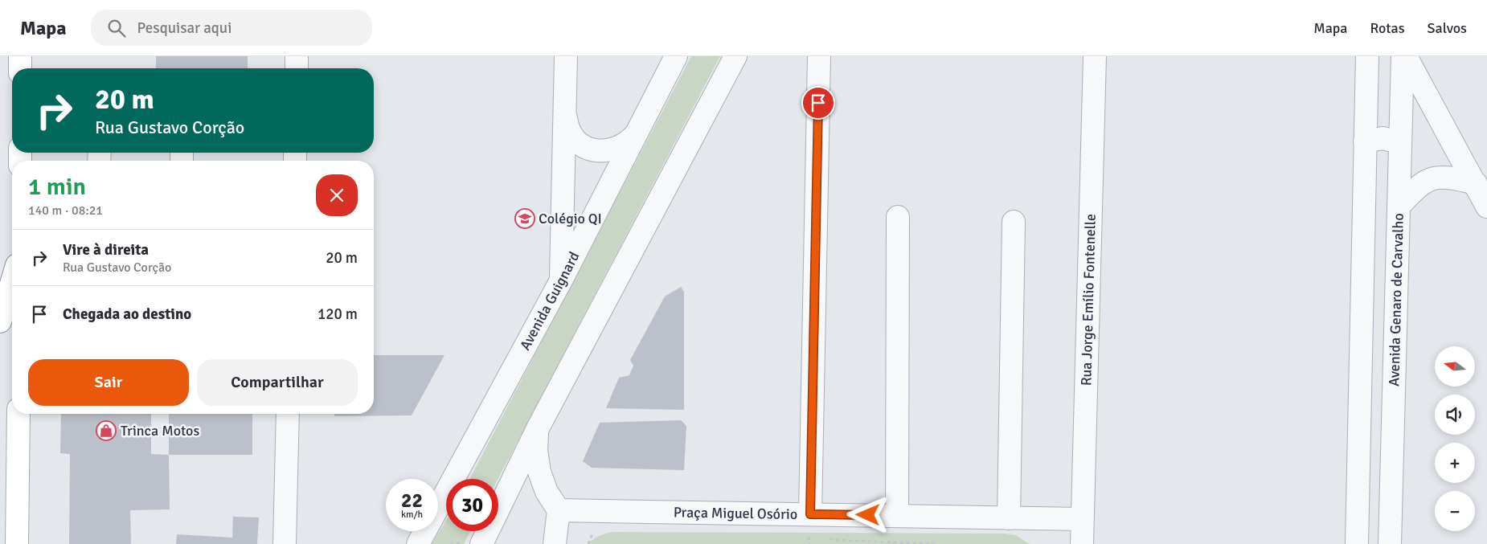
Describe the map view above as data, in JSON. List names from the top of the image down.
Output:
{
  "streets": {
    "street": [
      "Rua Jorge Emílio Fontenelle",
      "Avenida Genaro de Carvalho",
      "Avenida Guignard",
      "Praça Miguel Osório"
    ]
  },
  "crossings": [
    ["Rua Jorge Emílio Fontenelle", "Praça Miguel Osório"]
  ],
  "places": {
    "school or university": ["Colégio QI"],
    "shop": ["Trinca Motos"]
  },
  "north": "left",
  "page": {
    "header": "Mapa",
    "search": "Pesquisar aqui",
    "nav": ["Mapa", "Rotas", "Salvos"],
    "turn": ["20 m", "Rua Gustavo Corção"],
    "heading": ["1 min", "140 m · 08:21"],
    "list": [
      {
        "name": "Vire à direita",
        "note": "Rua Gustavo Corção",
        "value": "20 m"
      },
      {
        "name": "Chegada ao destino",
        "value": "120 m"
      }
    ],
    "map_buttons": ["+", "−"],
    "buttons": ["Sair", "Compartilhar"],
    "speed": "22 km/h",
    "limit": "30"
  }
}
